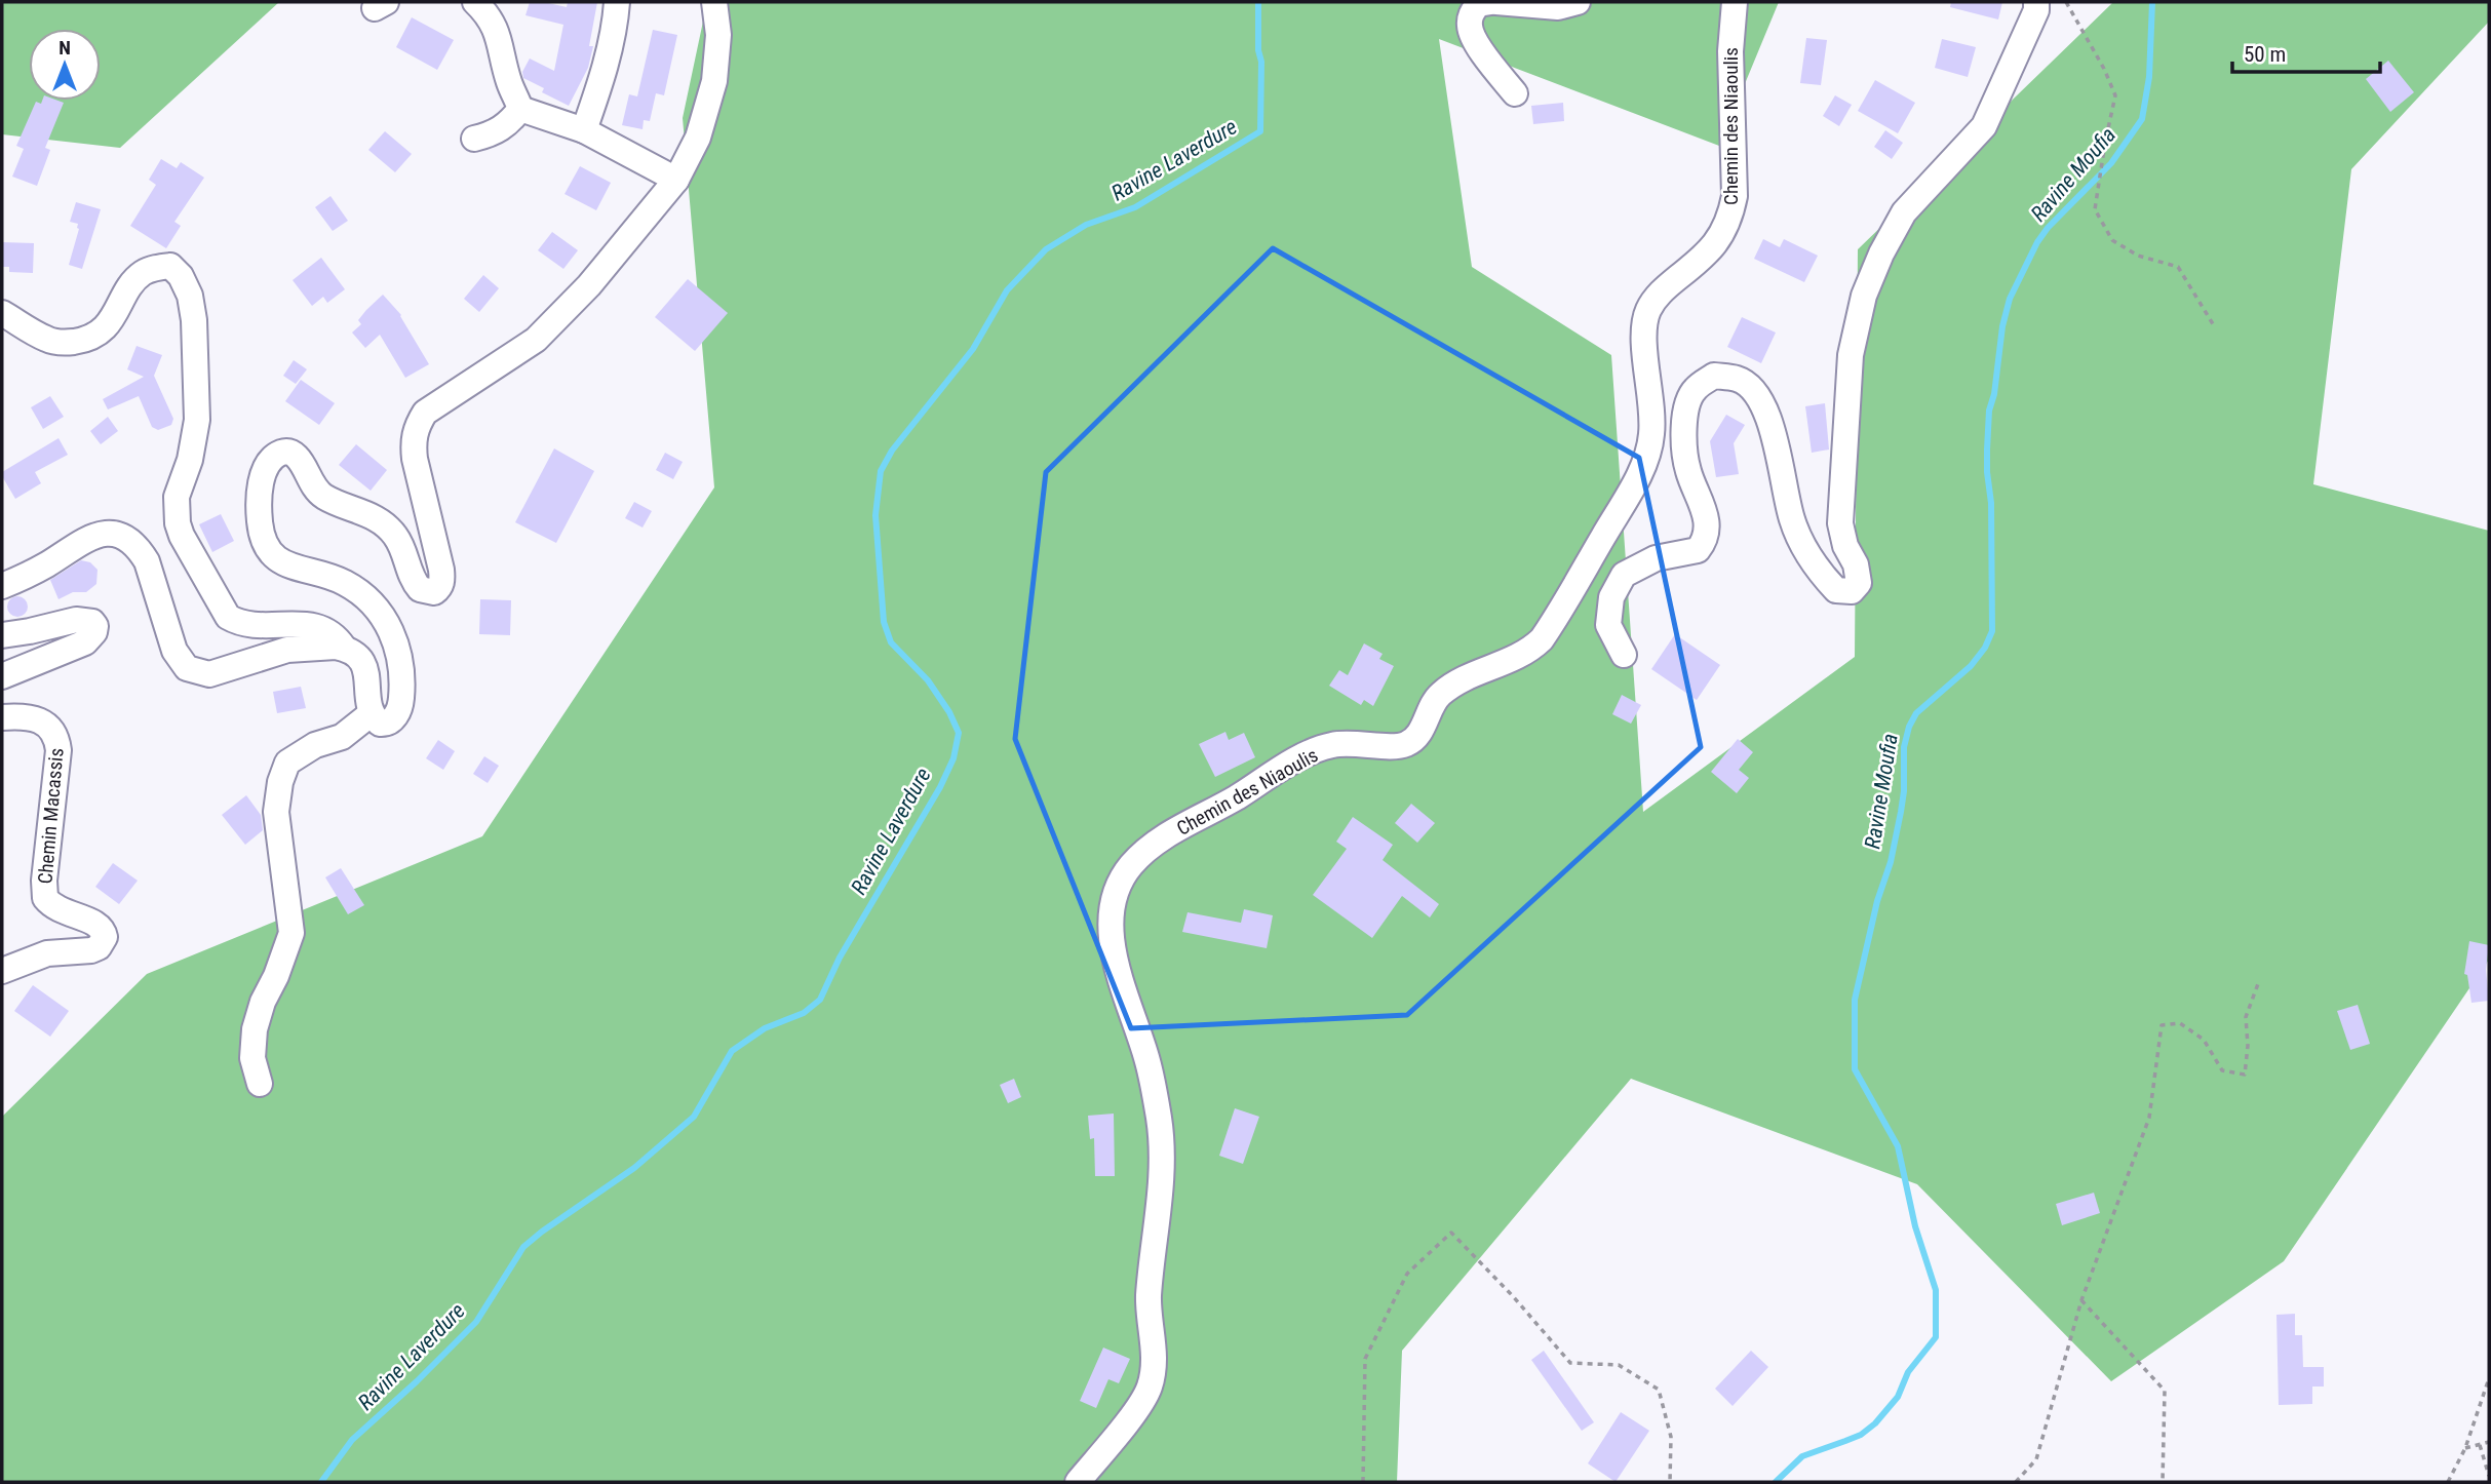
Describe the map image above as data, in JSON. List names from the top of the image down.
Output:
{
  "streets": {
    "street": ["Chemin des Niaoulis", "Chemin Macassis"]
  },
  "water": ["Ravine Laverdure", "Ravine Moufia"],
  "scale_bar": "50 m",
  "north": "top"
}
